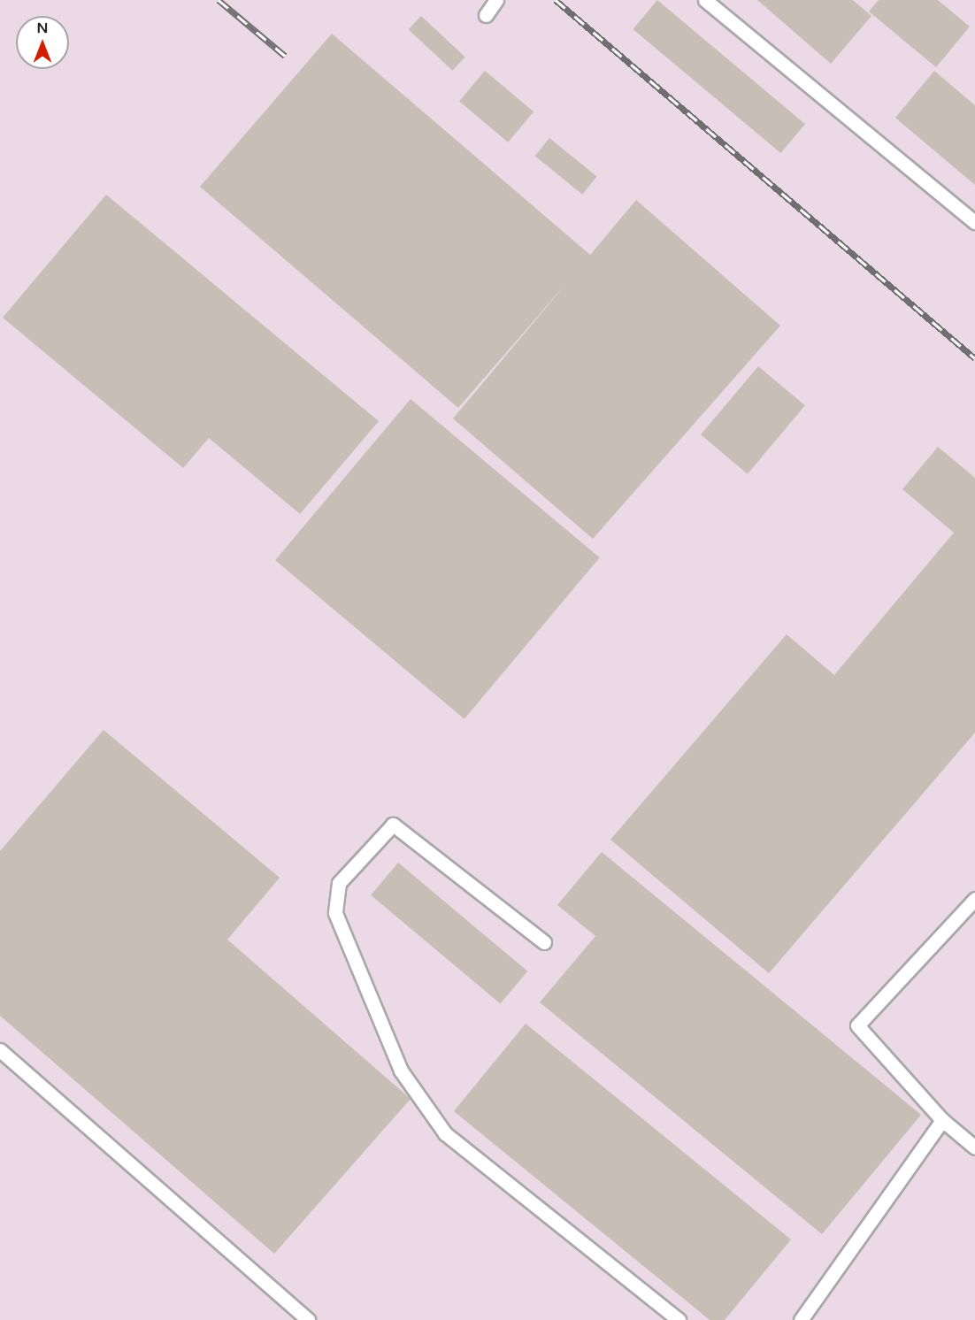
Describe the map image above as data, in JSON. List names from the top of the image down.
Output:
{
  "north": "top"
}
